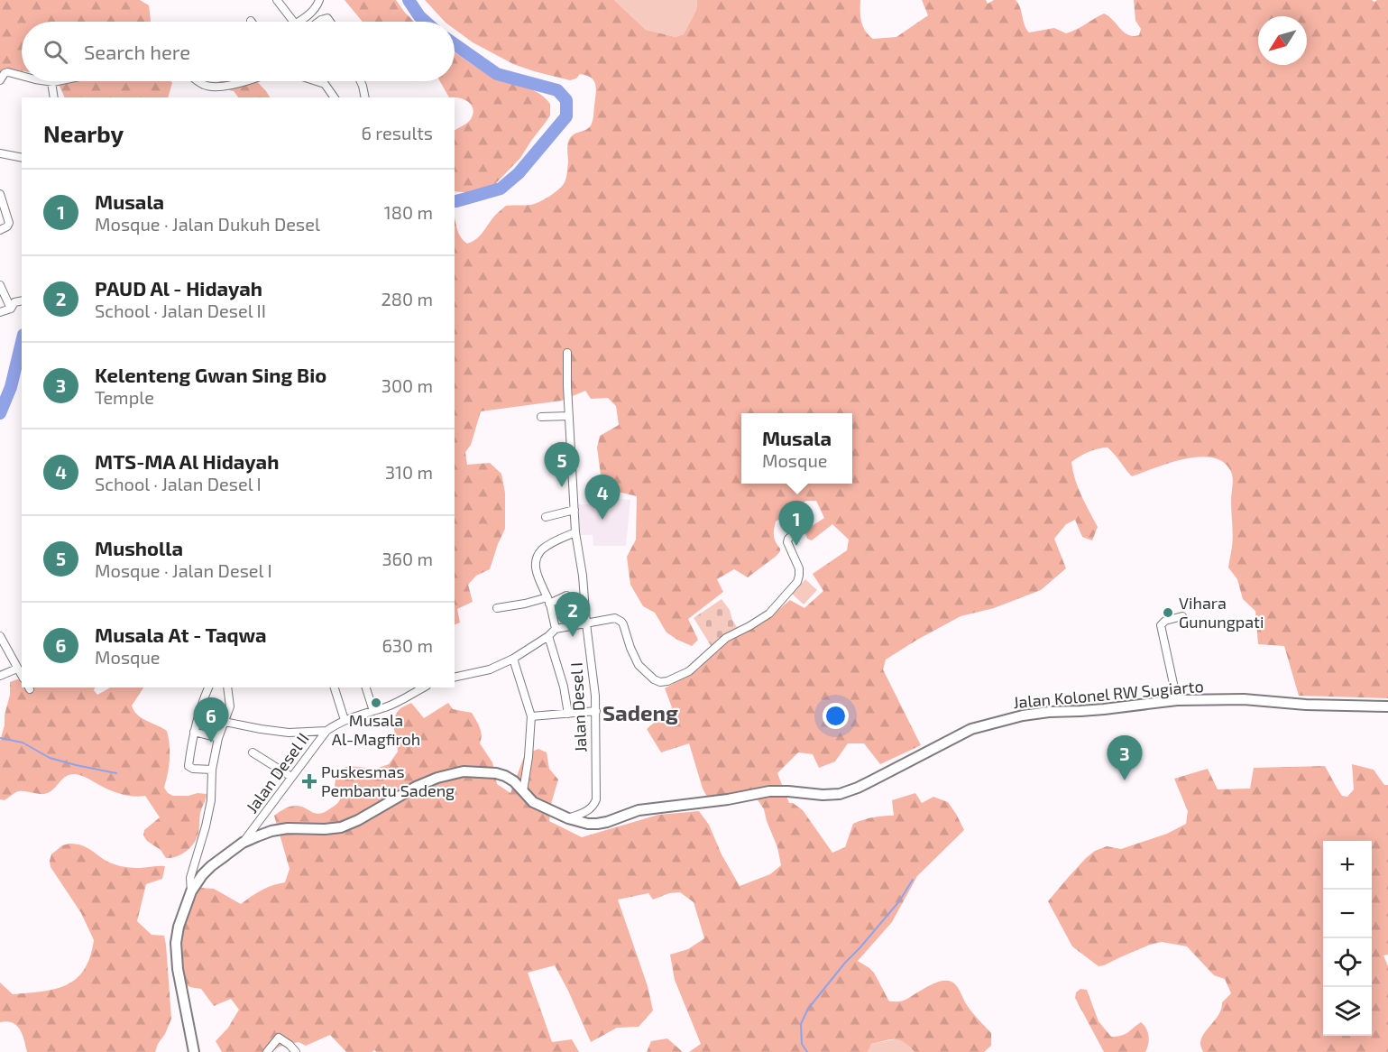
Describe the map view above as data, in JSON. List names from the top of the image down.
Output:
{
  "streets": {
    "main road": ["Jalan Kolonel RW Sugiarto"],
    "street": ["Jalan Desel I", "Jalan Desel II"]
  },
  "crossings": [
    ["Jalan Kolonel RW Sugiarto", "Jalan Desel I"],
    ["Jalan Kolonel RW Sugiarto", "Jalan Desel II"]
  ],
  "districts": ["Sadeng"],
  "places": {
    "other": ["Vihara Gunungpati", "Musala Al-Magfiroh"],
    "health": ["Puskesmas Pembantu Sadeng"]
  },
  "north": "bottom left",
  "page": {
    "search": "Search here",
    "heading": ["Nearby", "6 results"],
    "list": [
      {
        "mark": "1",
        "name": "Musala",
        "note": "Mosque · Jalan Dukuh Desel",
        "value": "180 m"
      },
      {
        "mark": "2",
        "name": "PAUD Al - Hidayah",
        "note": "School · Jalan Desel II",
        "value": "280 m"
      },
      {
        "mark": "3",
        "name": "Kelenteng Gwan Sing Bio",
        "note": "Temple",
        "value": "300 m"
      },
      {
        "mark": "4",
        "name": "MTS-MA Al Hidayah",
        "note": "School · Jalan Desel I",
        "value": "310 m"
      },
      {
        "mark": "5",
        "name": "Musholla",
        "note": "Mosque · Jalan Desel I",
        "value": "360 m"
      },
      {
        "mark": "6",
        "name": "Musala At - Taqwa",
        "note": "Mosque",
        "value": "630 m"
      }
    ],
    "popup": ["Musala", "Mosque"],
    "pins": [
      "5",
      "4",
      "1",
      "2",
      "6",
      "3"
    ],
    "map_buttons": ["+", "−"]
  }
}
